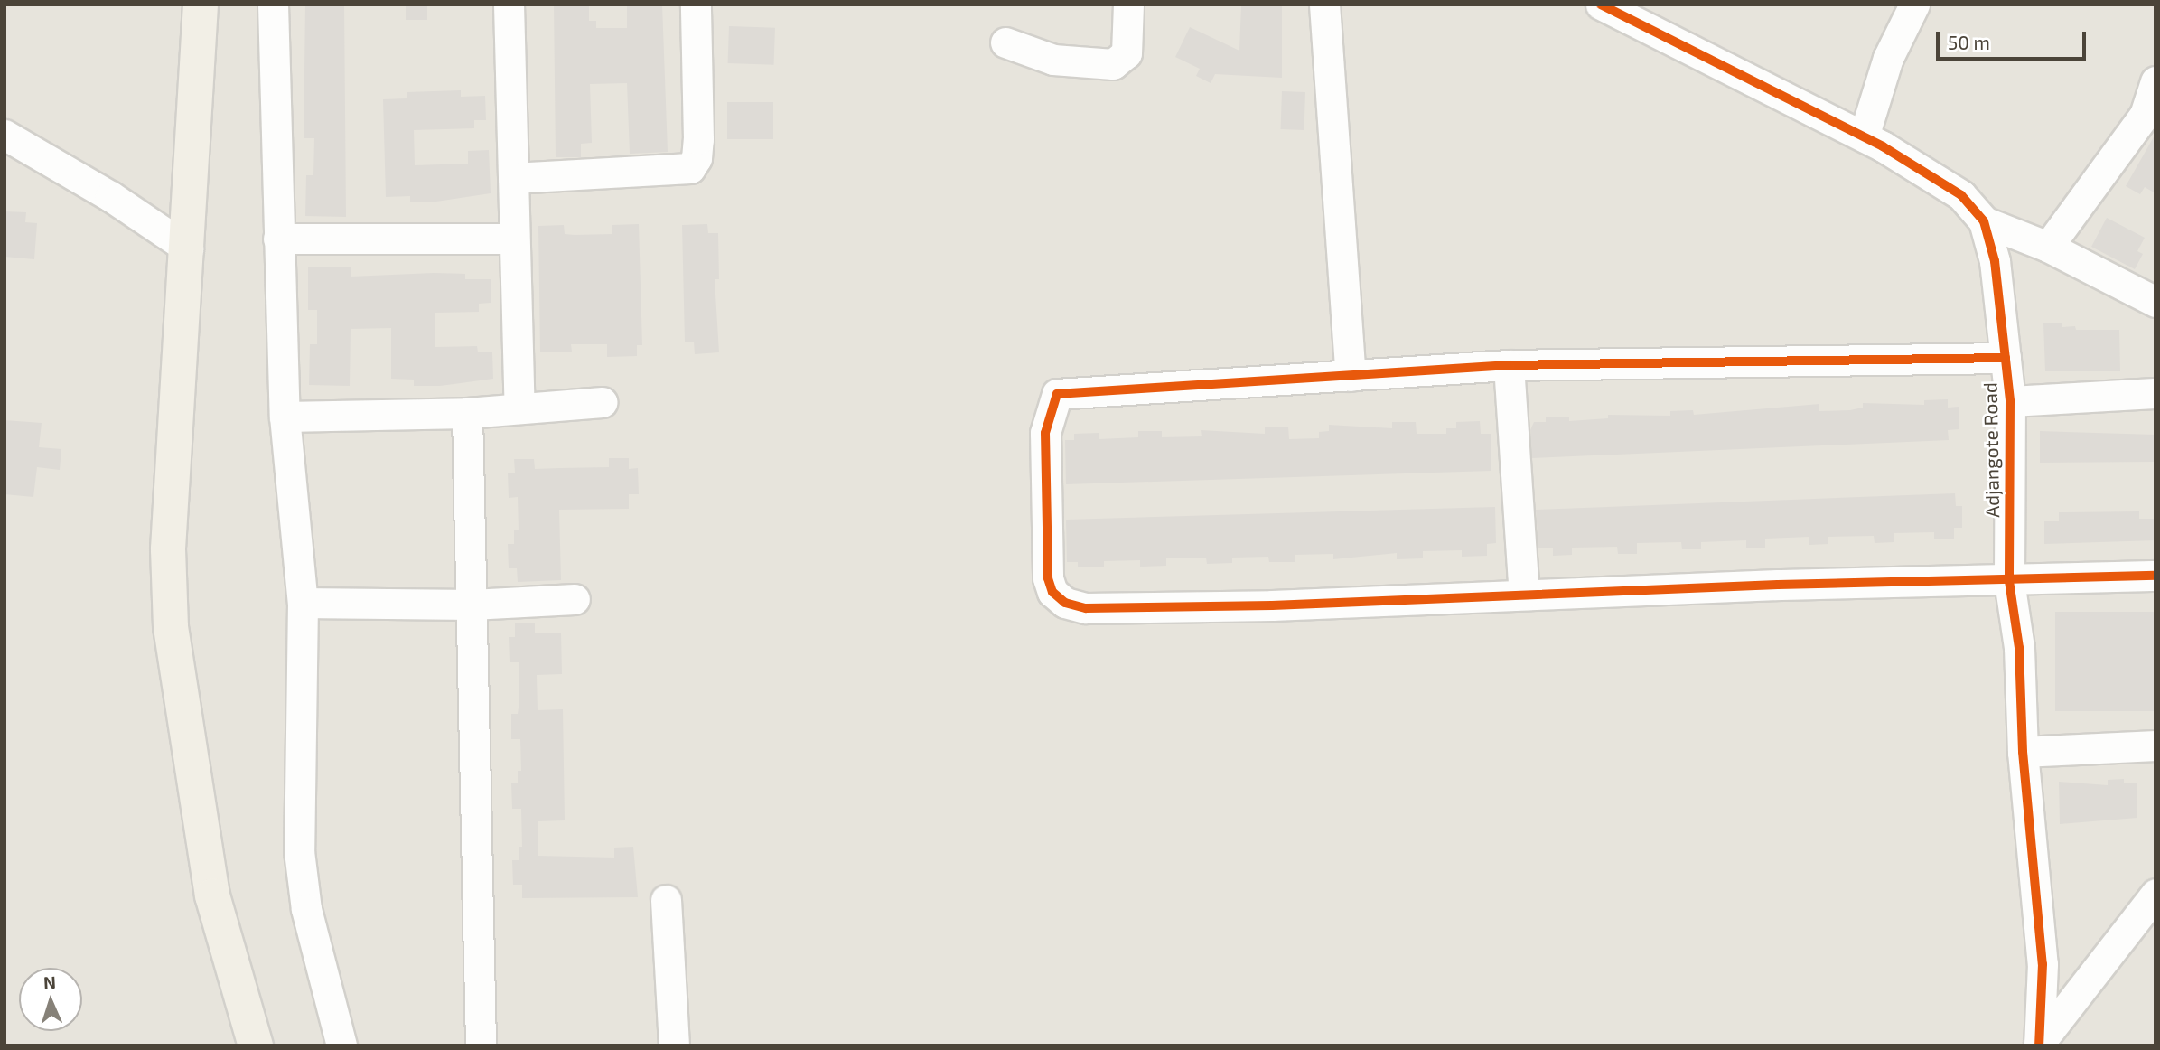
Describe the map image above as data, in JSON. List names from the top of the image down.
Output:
{
  "streets": {
    "street": ["Adjangote Road"]
  },
  "scale_bar": "50 m",
  "north": "top"
}
